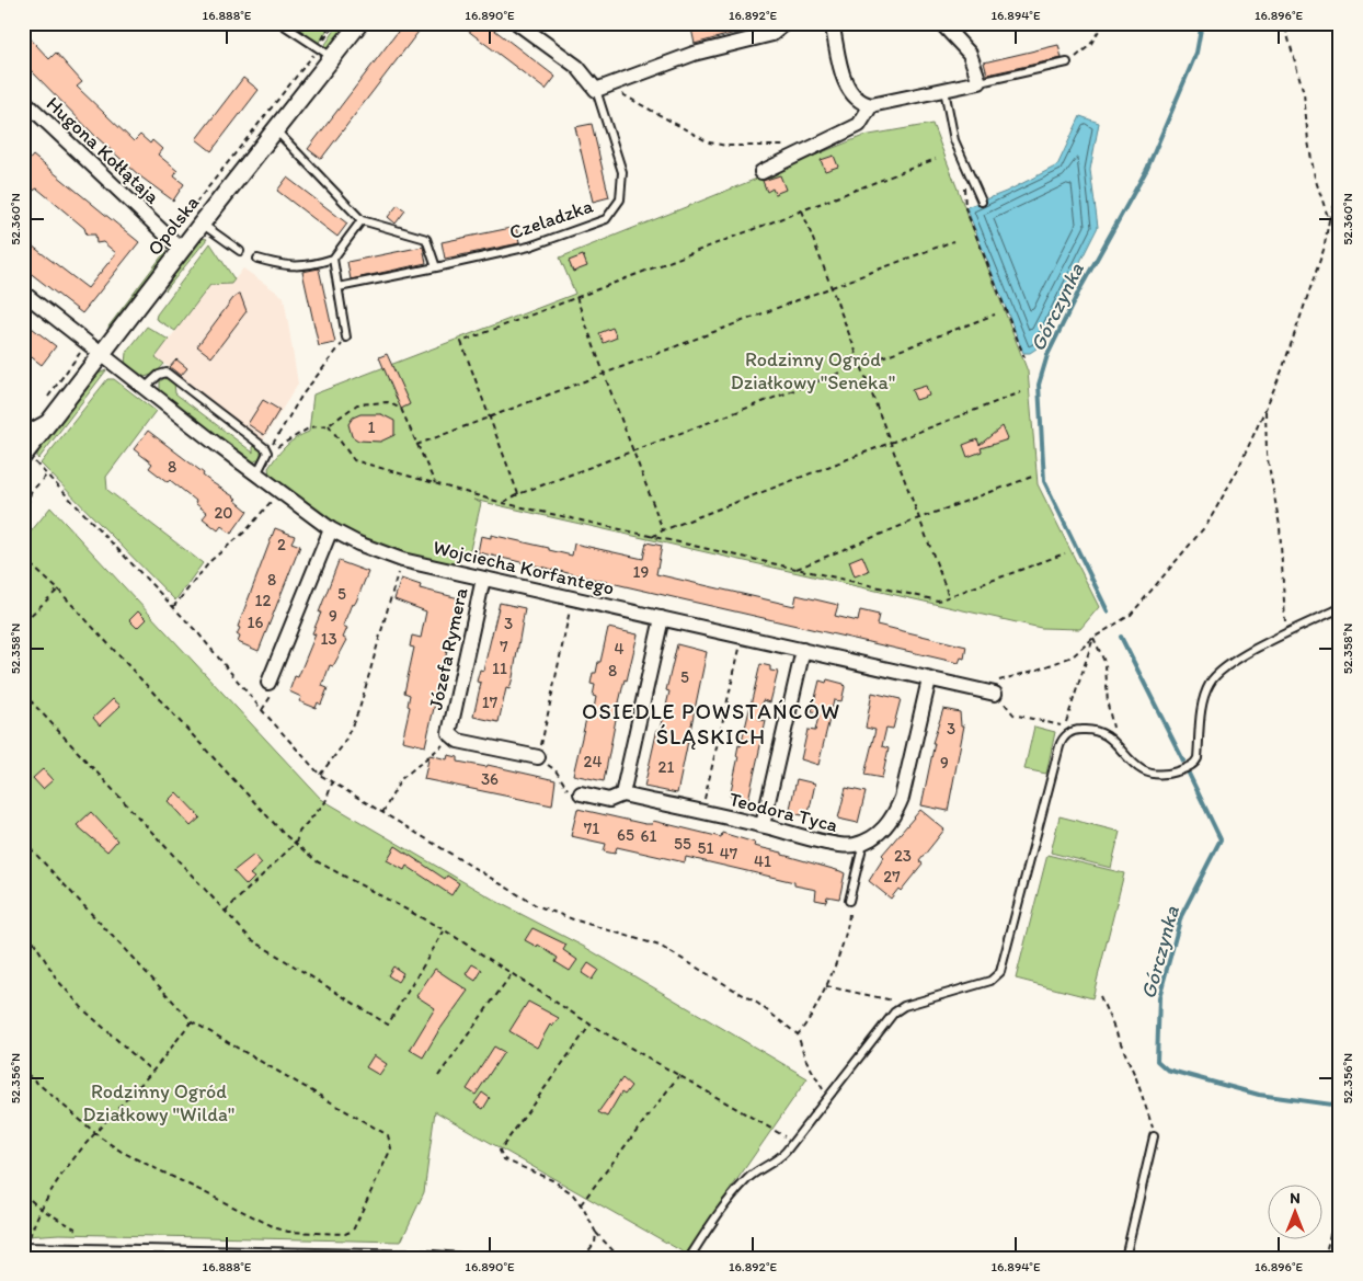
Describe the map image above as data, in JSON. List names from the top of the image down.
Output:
{
  "streets": {
    "street": [
      "Hugona Kołłątaja",
      "Opolska",
      "Wojciecha Korfantego",
      "Józefa Rymera",
      "Teodora Tyca"
    ],
    "lane": ["Czeladzka"]
  },
  "crossings": [
    ["Hugona Kołłątaja", "Opolska"],
    ["Opolska", "Wojciecha Korfantego"],
    ["Wojciecha Korfantego", "Józefa Rymera"]
  ],
  "districts": ["OSIEDLE POWSTAŃCÓW ŚLĄSKICH"],
  "water": ["Górczynka"],
  "parks": ["Rodzinny Ogród Działkowy \"Seneka\"", "Rodzinny Ogród Działkowy \"Wilda\""],
  "house_numbers": [
    "1",
    "8",
    "20",
    "2",
    "19",
    "8",
    "5",
    "12",
    "9",
    "16",
    "3",
    "13",
    "7",
    "4",
    "11",
    "8",
    "5",
    "17",
    "3",
    "24",
    "9",
    "21",
    "36",
    "71",
    "65",
    "61",
    "55",
    "51",
    "47",
    "23",
    "41",
    "27"
  ],
  "north": "top",
  "coordinates": [
    "16.888°E",
    "16.890°E",
    "16.892°E",
    "16.894°E",
    "16.896°E",
    "52.360°N",
    "52.358°N",
    "52.356°N"
  ]
}
